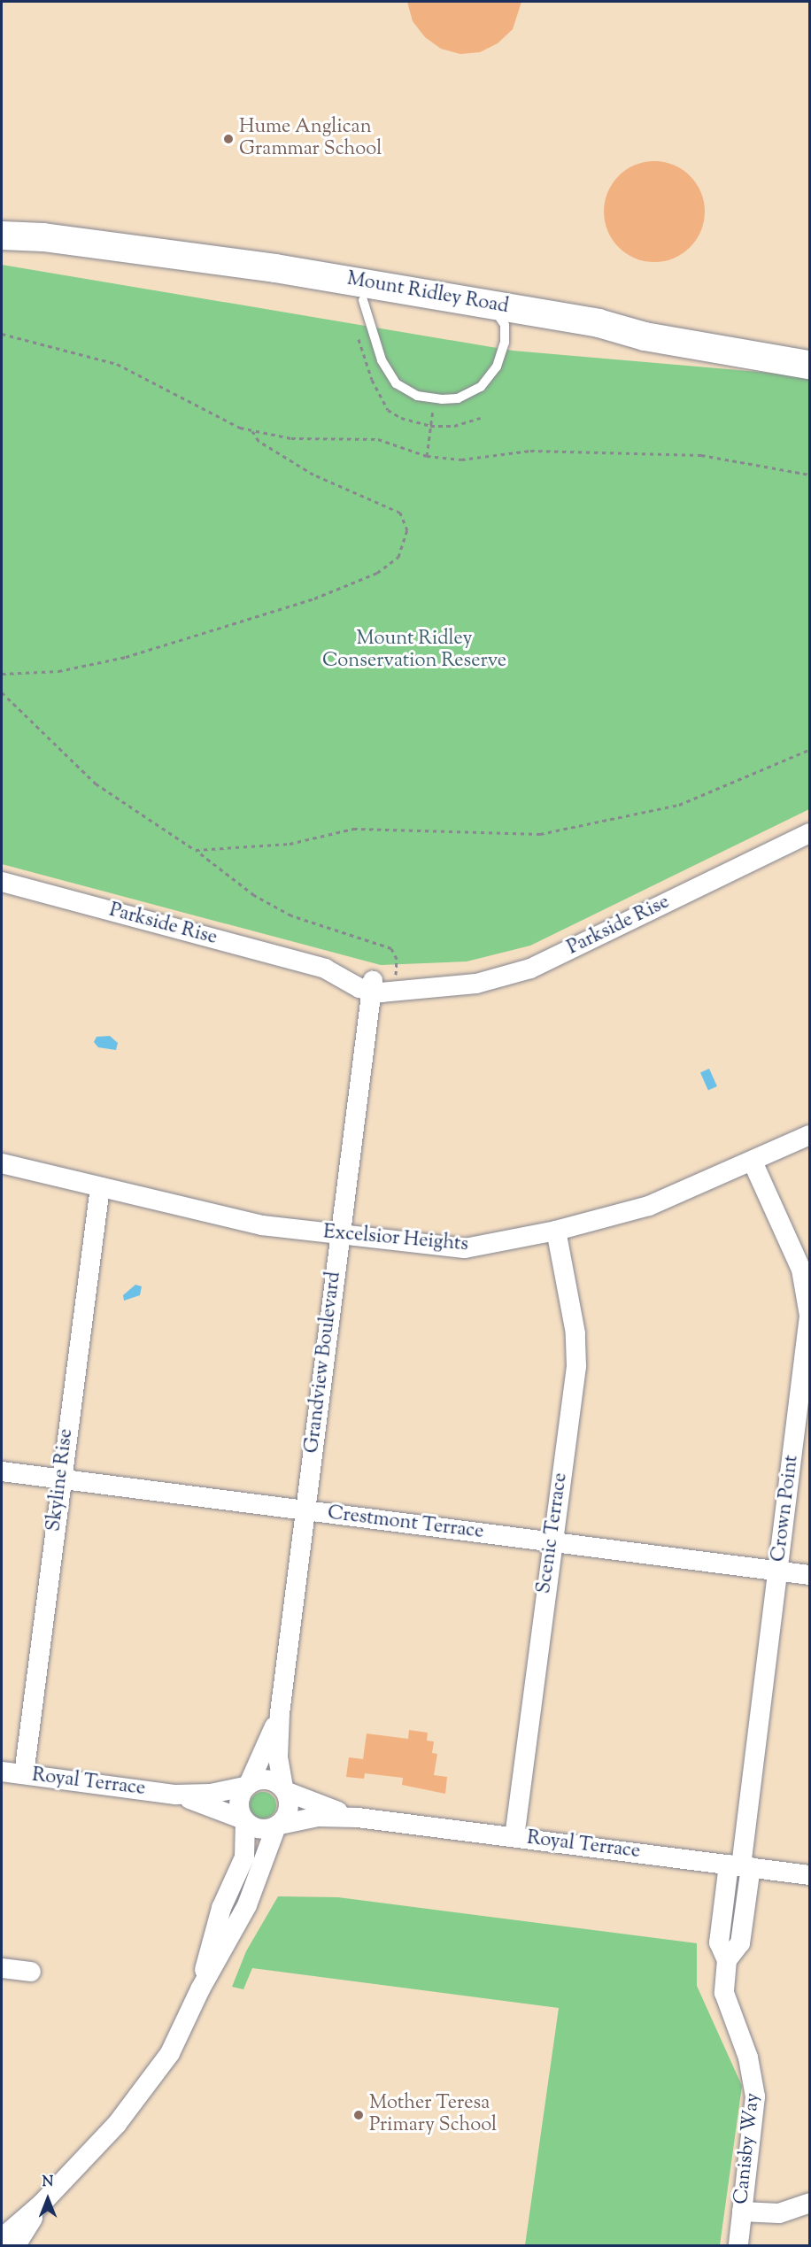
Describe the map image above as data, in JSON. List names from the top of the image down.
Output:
{
  "streets": {
    "street": [
      "Mount Ridley Road",
      "Parkside Rise",
      "Excelsior Heights",
      "Grandview Boulevard",
      "Skyline Rise",
      "Crown Point",
      "Crestmont Terrace",
      "Scenic Terrace",
      "Royal Terrace",
      "Canisby Way"
    ]
  },
  "crossings": [
    ["Parkside Rise", "Grandview Boulevard"],
    ["Excelsior Heights", "Grandview Boulevard"],
    ["Excelsior Heights", "Skyline Rise"],
    ["Excelsior Heights", "Crown Point"],
    ["Excelsior Heights", "Scenic Terrace"],
    ["Grandview Boulevard", "Crestmont Terrace"],
    ["Grandview Boulevard", "Royal Terrace"],
    ["Skyline Rise", "Crestmont Terrace"],
    ["Skyline Rise", "Royal Terrace"],
    ["Crown Point", "Crestmont Terrace"],
    ["Crown Point", "Royal Terrace"],
    ["Crown Point", "Canisby Way"],
    ["Crestmont Terrace", "Scenic Terrace"],
    ["Scenic Terrace", "Royal Terrace"],
    ["Royal Terrace", "Canisby Way"]
  ],
  "parks": ["Mount Ridley Conservation Reserve"],
  "places": ["Hume Anglican Grammar School", "Mother Teresa Primary School"],
  "north": "top"
}
